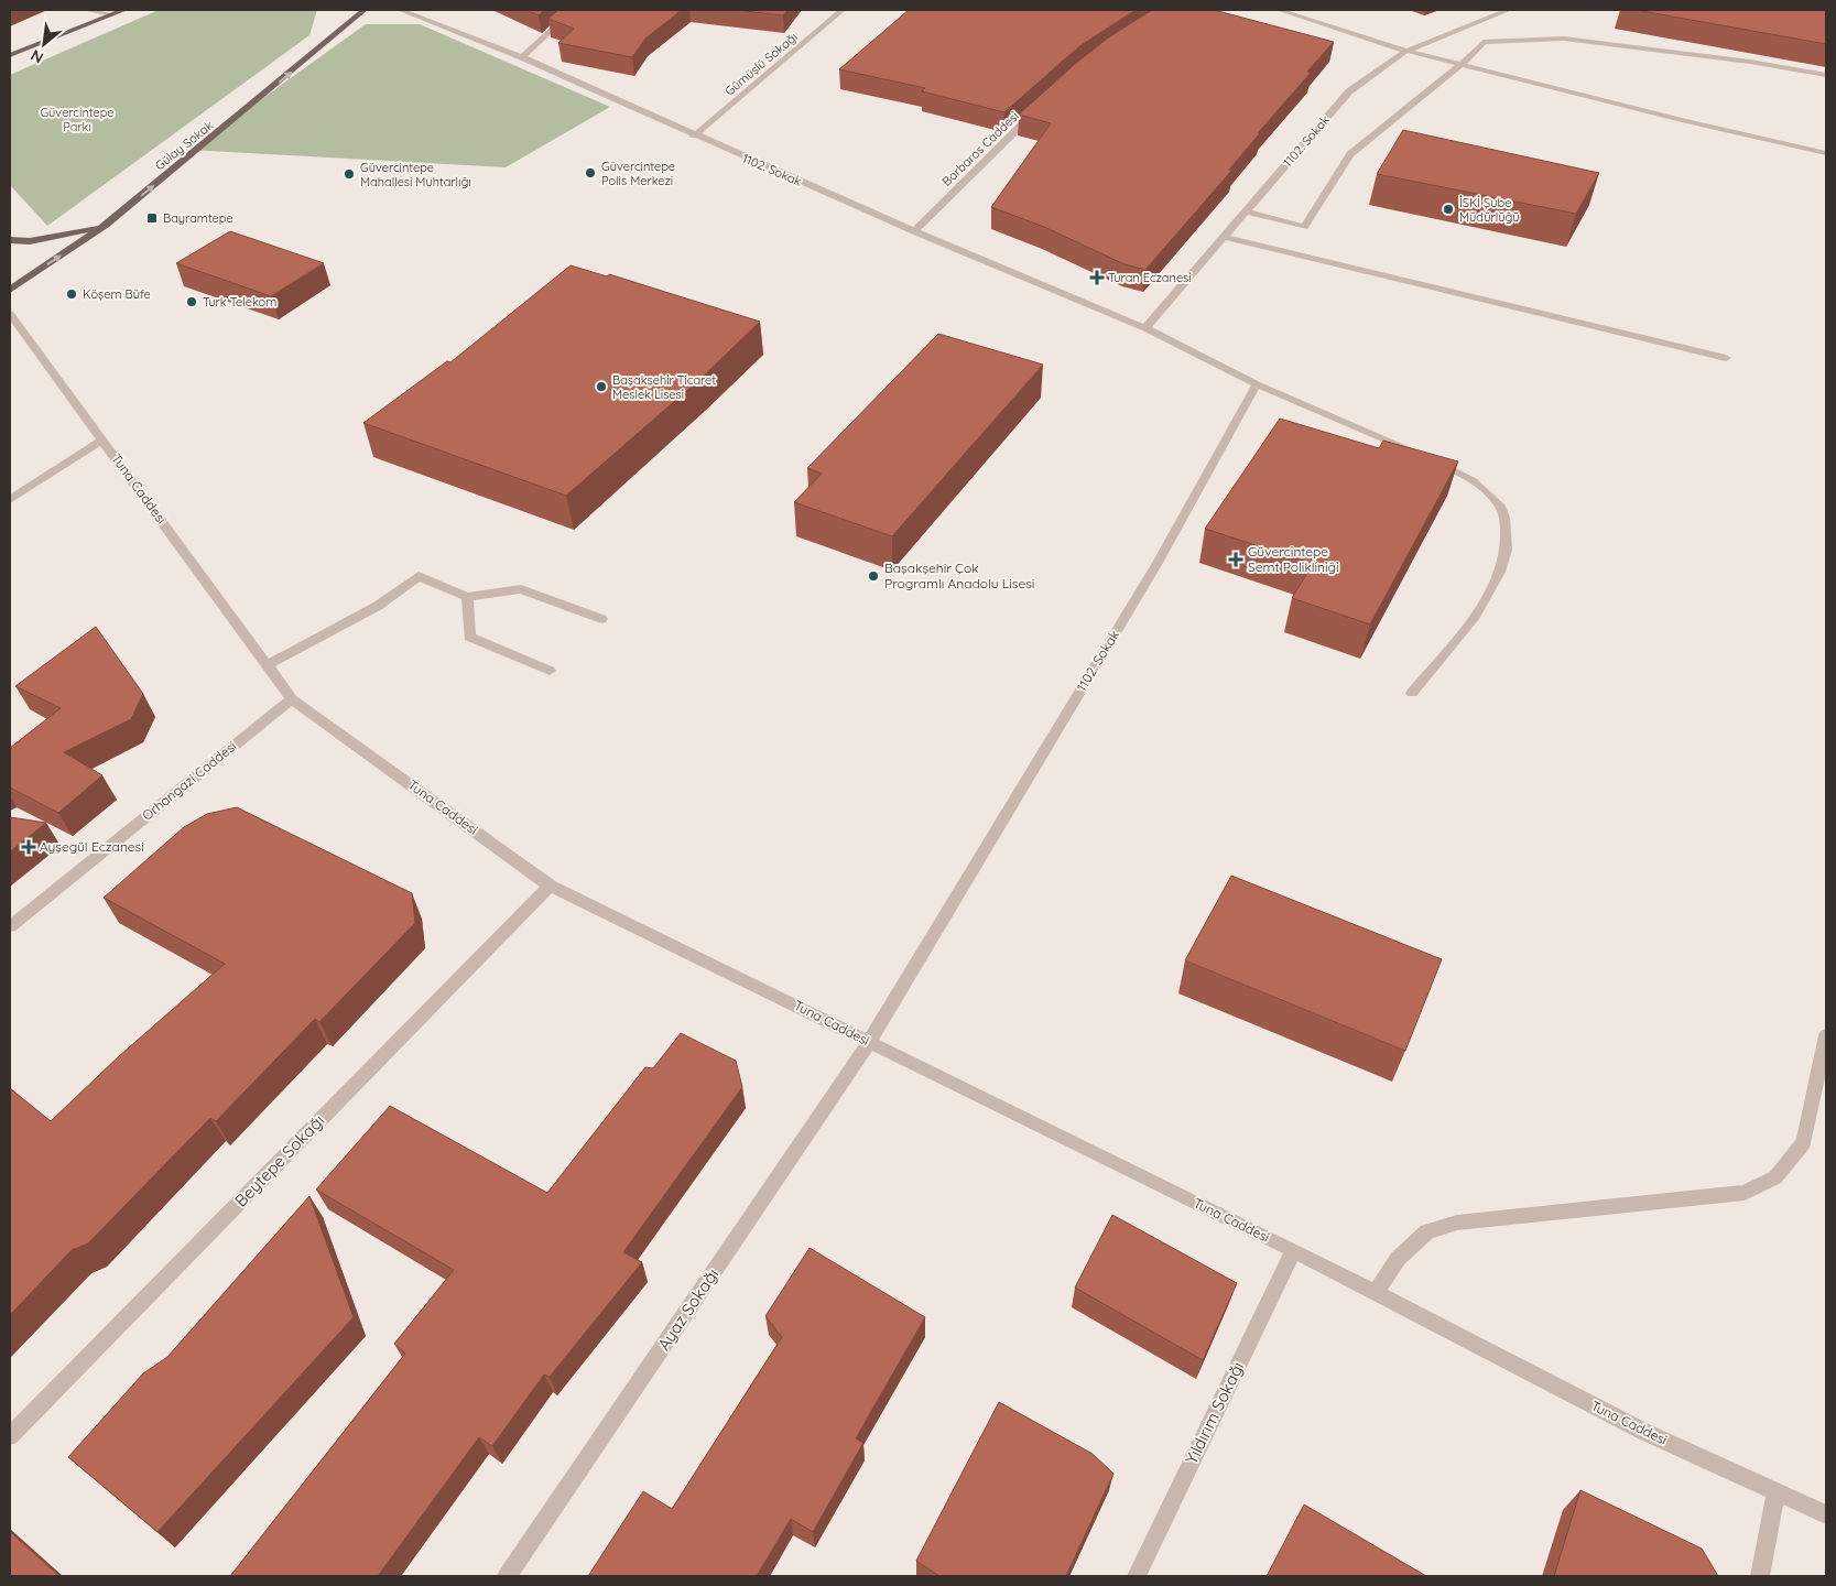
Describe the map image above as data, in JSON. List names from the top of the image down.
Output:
{
  "streets": {
    "main road": ["Gülay Sokak"],
    "street": [
      "Gümüşlü Sokağı",
      "1102. Sokak",
      "Barbaros Caddesi",
      "Tuna Caddesi",
      "Orhangazi Caddesi",
      "Beytepe Sokağı",
      "Ayaz Sokağı",
      "Yıldırım Sokağı"
    ]
  },
  "crossings": [
    ["Gümüşlü Sokağı", "1102. Sokak"],
    ["1102. Sokak", "Barbaros Caddesi"],
    ["1102. Sokak", "Tuna Caddesi"],
    ["1102. Sokak", "Ayaz Sokağı"],
    ["Tuna Caddesi", "Orhangazi Caddesi"],
    ["Tuna Caddesi", "Beytepe Sokağı"],
    ["Tuna Caddesi", "Ayaz Sokağı"],
    ["Tuna Caddesi", "Yıldırım Sokağı"]
  ],
  "one_way": ["Gülay Sokak"],
  "parks": ["Güvercintepe Parkı"],
  "places": {
    "other": [
      "Güvercintepe Polis Merkezi",
      "Güvercintepe Mahallesi Muhtarlığı",
      "İSKİ Şube Müdürlüğü",
      "Köşem Büfe",
      "Turk Telekom",
      "Başakşehir Ticaret Meslek Lisesi",
      "Başakşehir Çok Programlı Anadolu Lisesi"
    ],
    "transit": ["Bayramtepe"],
    "health": ["Turan Eczanesi", "Güvercintepe Semt Polikliniği", "Ayşegül Eczanesi"]
  },
  "north": "bottom left"
}
